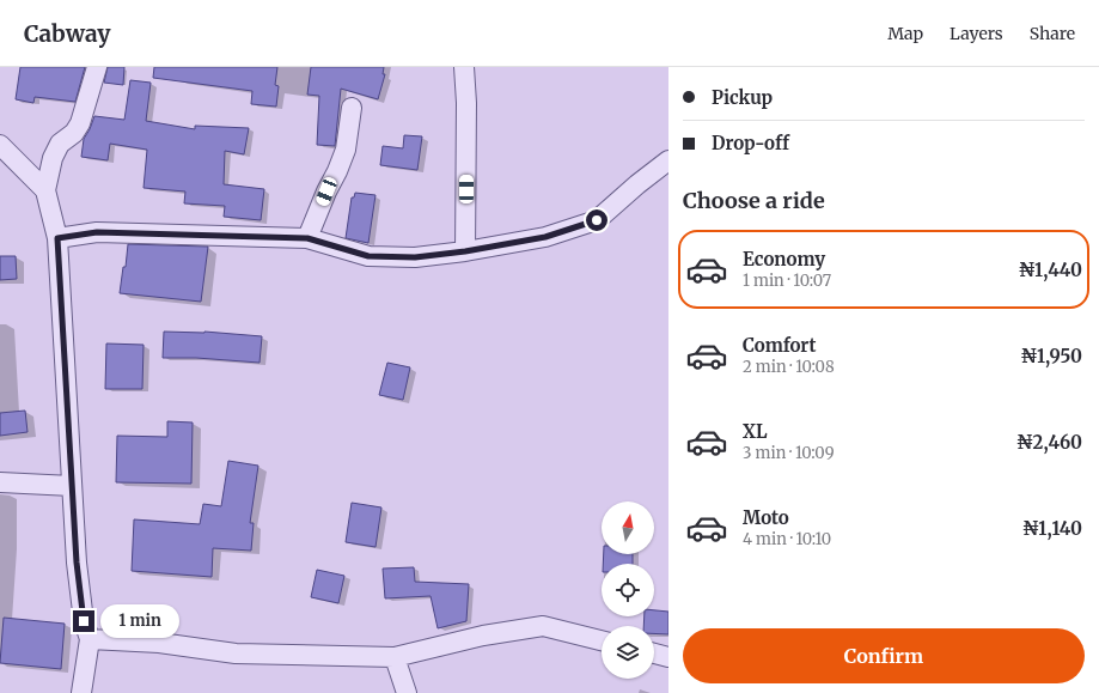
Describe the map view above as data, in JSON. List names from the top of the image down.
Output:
{
  "north": "top",
  "page": {
    "header": "Cabway",
    "nav": ["Map", "Layers", "Share"],
    "banner": ["Pickup", "Drop-off"],
    "heading": "Choose a ride",
    "list": [
      {
        "name": "Economy",
        "note": "1 min · 10:07",
        "value": "₦1,440"
      },
      {
        "name": "Comfort",
        "note": "2 min · 10:08",
        "value": "₦1,950"
      },
      {
        "name": "XL",
        "note": "3 min · 10:09",
        "value": "₦2,460"
      },
      {
        "name": "Moto",
        "note": "4 min · 10:10",
        "value": "₦1,140"
      }
    ],
    "bubble": "1 min",
    "buttons": "Confirm"
  }
}
